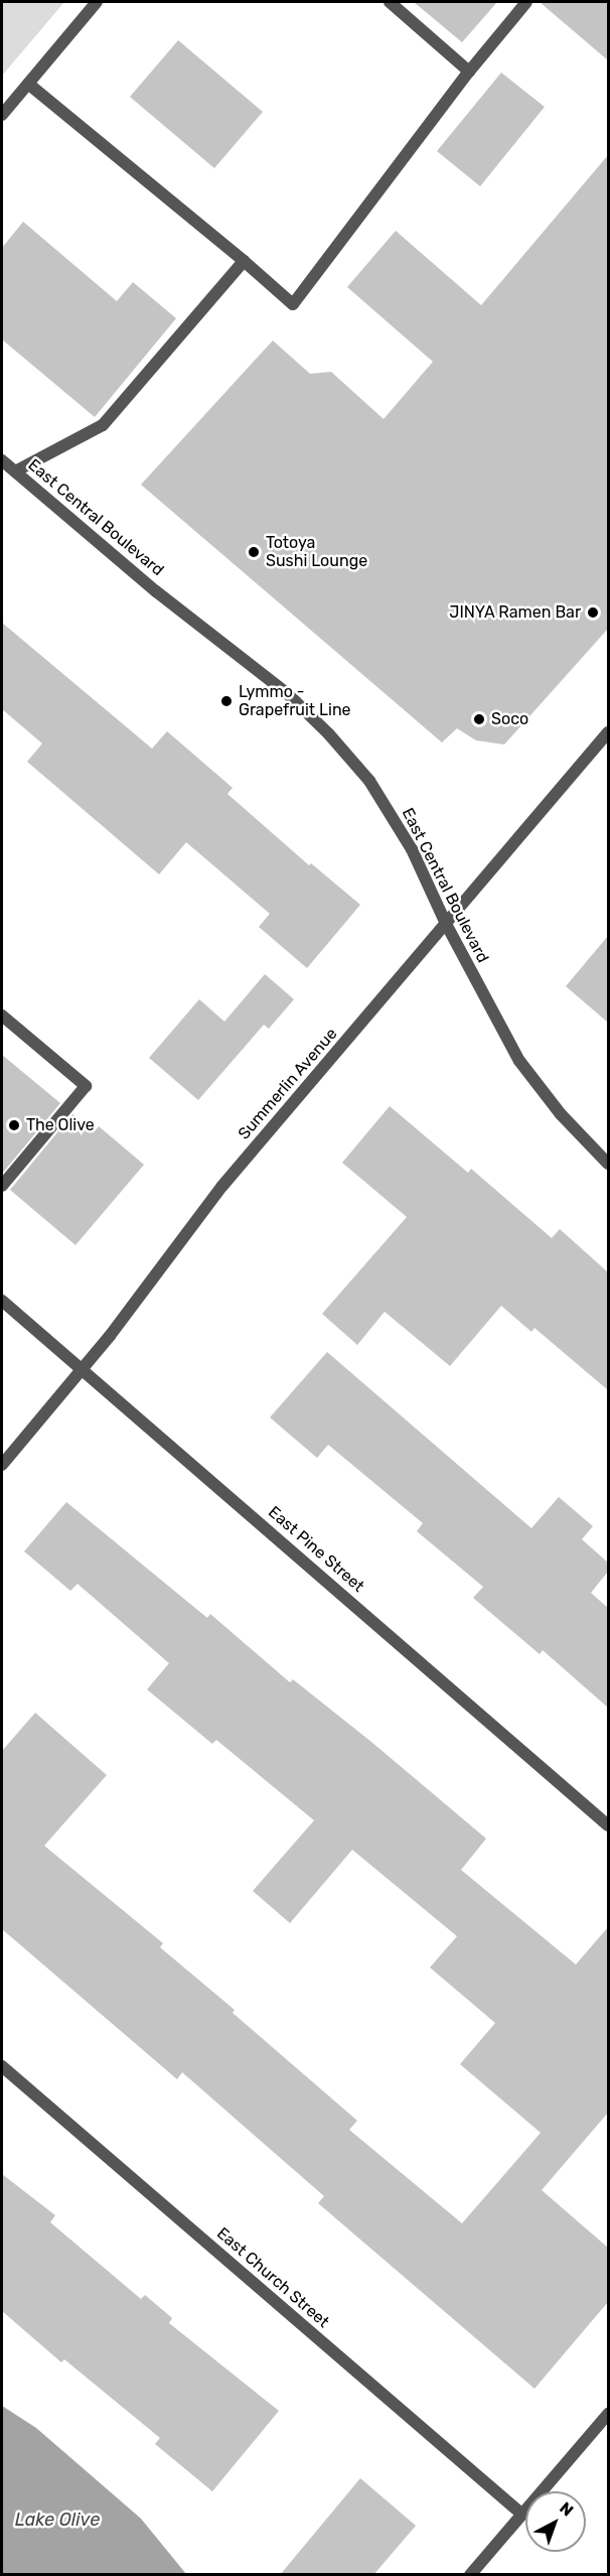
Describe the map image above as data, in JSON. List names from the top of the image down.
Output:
{
  "streets": {
    "street": [
      "East Central Boulevard",
      "Summerlin Avenue",
      "East Pine Street",
      "East Church Street"
    ]
  },
  "crossings": [
    ["East Central Boulevard", "Summerlin Avenue"],
    ["Summerlin Avenue", "East Pine Street"]
  ],
  "water": ["Lake Olive"],
  "places": [
    "Totoya Sushi Lounge",
    "JINYA Ramen Bar",
    "Lymmo - Grapefruit Line",
    "Soco",
    "The Olive"
  ],
  "north": "top right"
}
